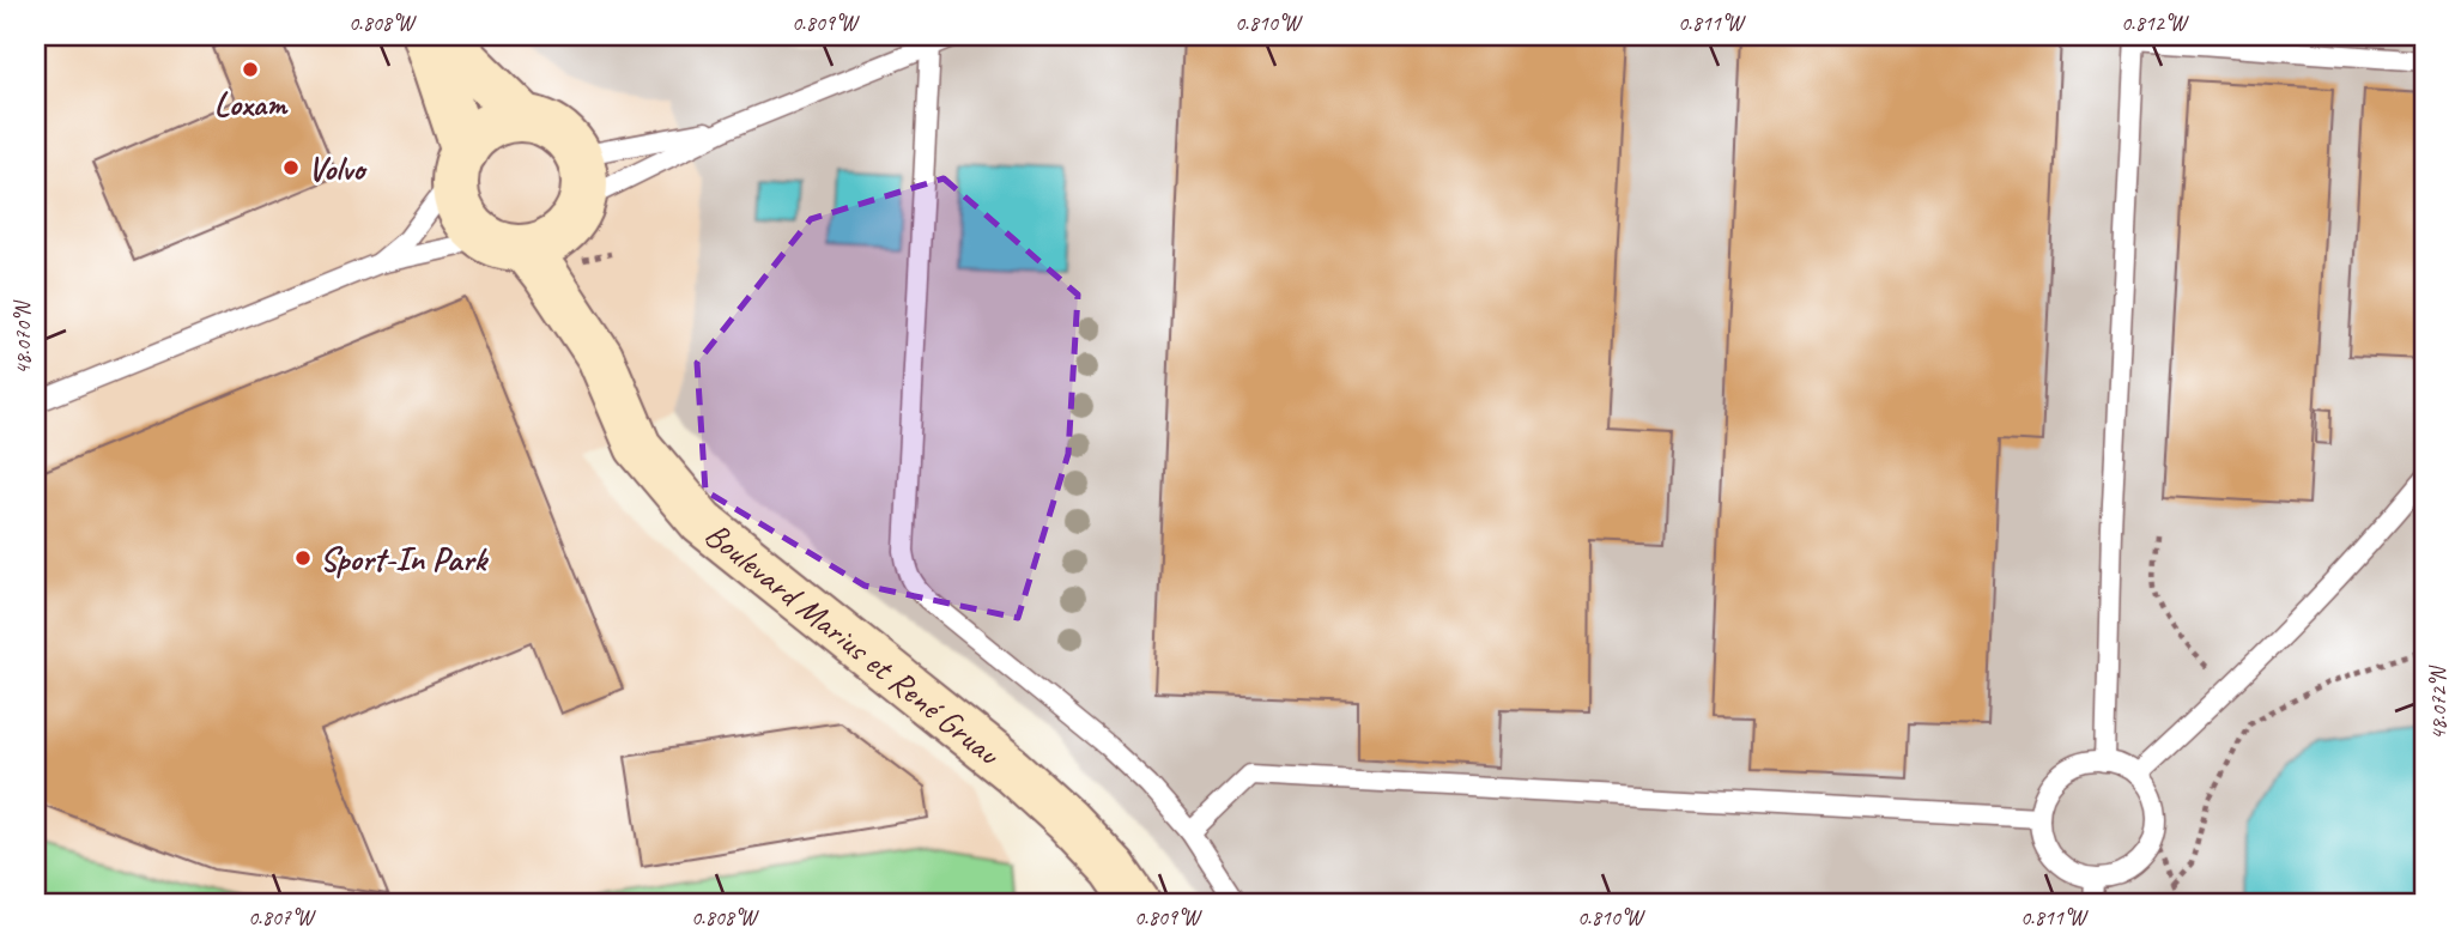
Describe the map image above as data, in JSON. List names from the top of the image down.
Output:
{
  "streets": {
    "main road": ["Boulevard Marius et René Gruau"]
  },
  "places": ["Loxam", "Volvo", "Sport-In Park"],
  "coordinates": [
    "0.808°W",
    "0.809°W",
    "0.810°W",
    "0.811°W",
    "0.812°W",
    "48.070°N",
    "48.072°N",
    "0.807°W"
  ]
}
